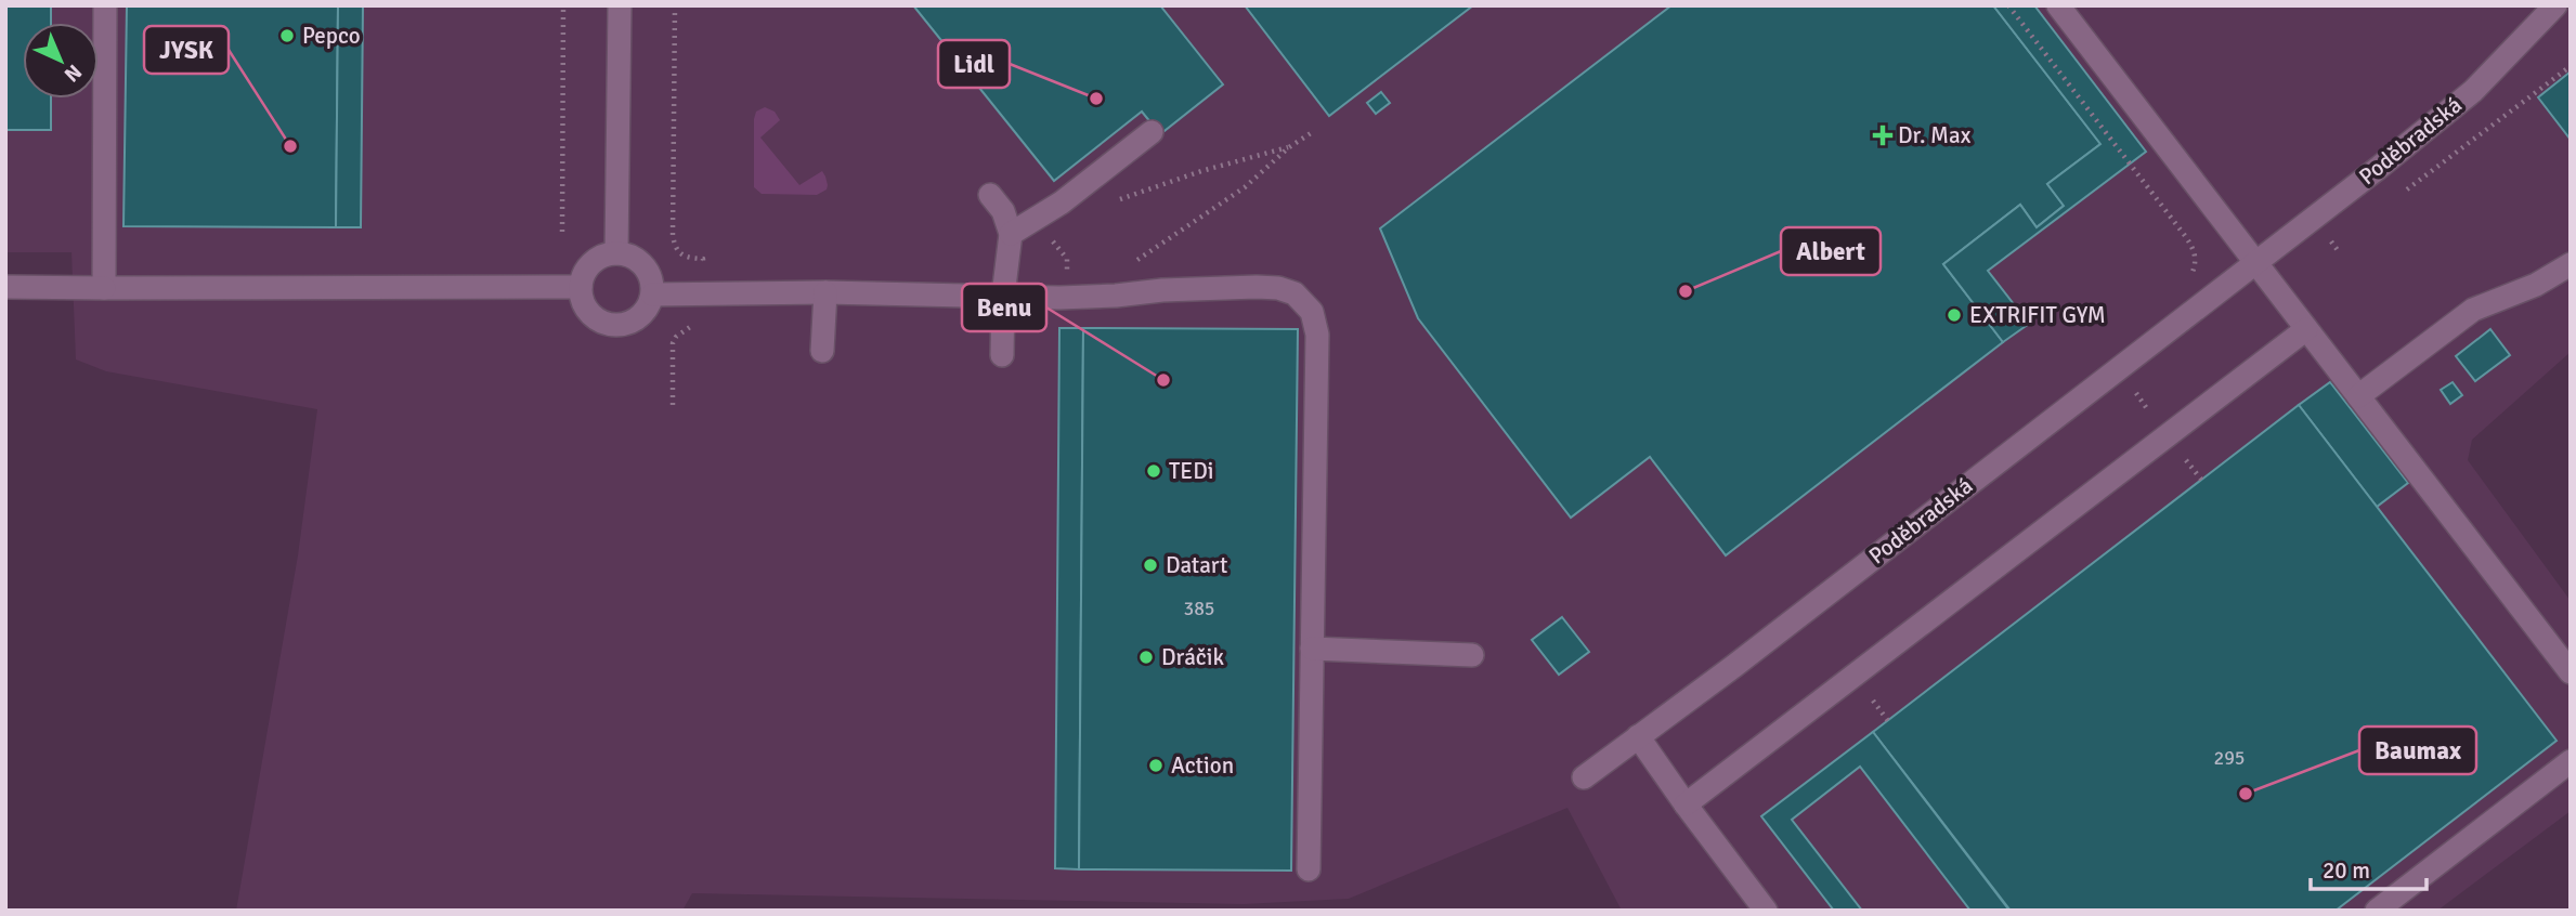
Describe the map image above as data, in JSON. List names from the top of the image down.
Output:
{
  "streets": {
    "street": ["Poděbradská"]
  },
  "places": {
    "other": [
      "Pepco",
      "Lidl",
      "JYSK",
      "Albert",
      "EXTRIFIT GYM",
      "Benu",
      "TEDi",
      "Datart",
      "Dráčik",
      "Action",
      "Baumax"
    ],
    "health": ["Dr. Max"]
  },
  "house_numbers": ["385", "295"],
  "scale_bar": "20 m",
  "north": "bottom right"
}
